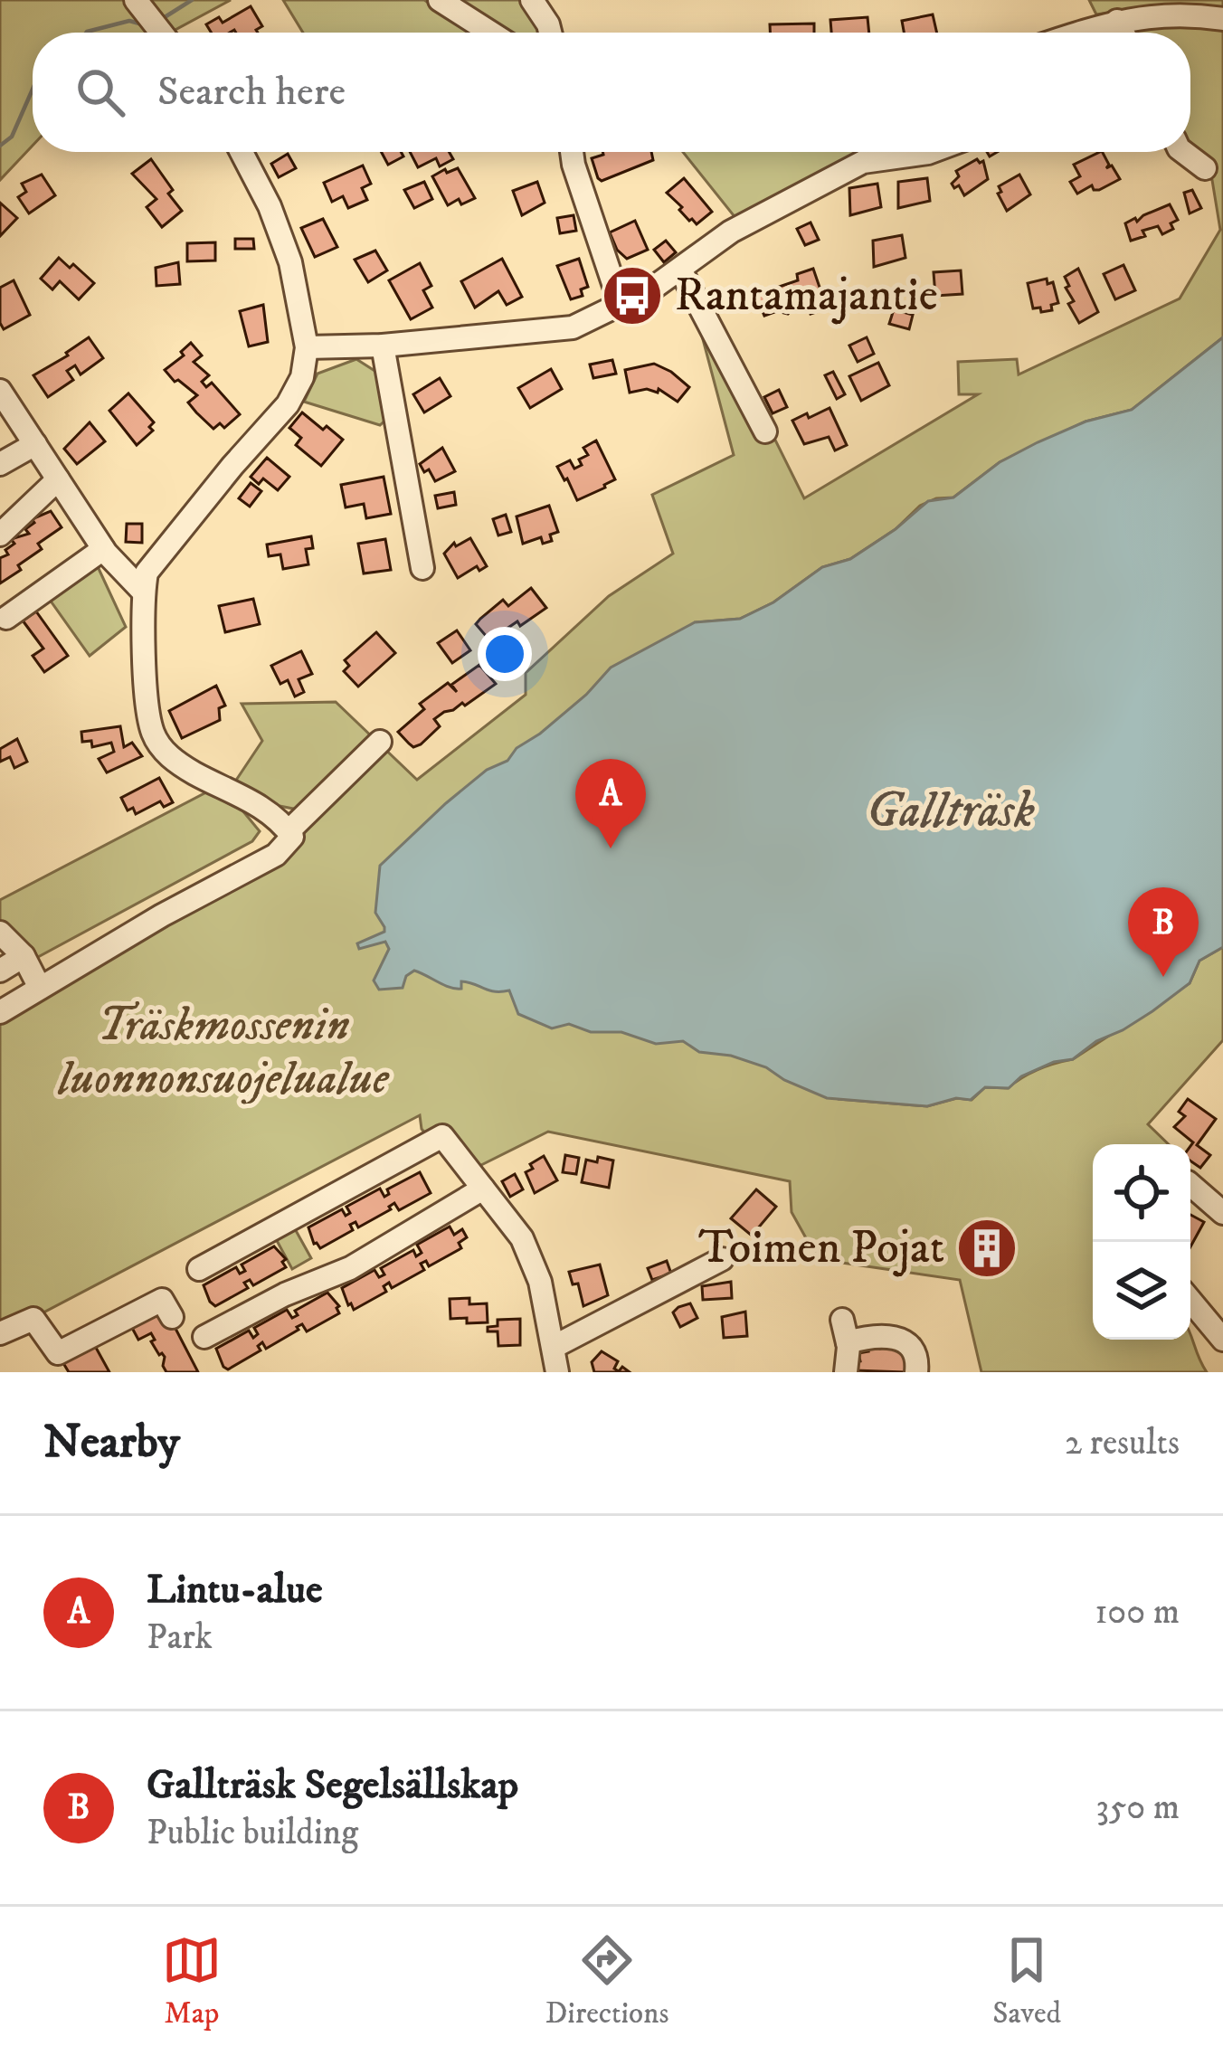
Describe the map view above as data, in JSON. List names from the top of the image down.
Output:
{
  "water": ["Gallträsk"],
  "parks": ["Träskmossenin luonnonsuojelualue"],
  "places": {
    "bus stop": ["Rantamajantie"],
    "building": ["Toimen Pojat"]
  },
  "page": {
    "search": "Search here",
    "pins": ["A", "B"],
    "heading": ["Nearby", "2 results"],
    "list": [
      {
        "mark": "A",
        "name": "Lintu-alue",
        "note": "Park",
        "value": "100 m"
      },
      {
        "mark": "B",
        "name": "Gallträsk Segelsällskap",
        "note": "Public building",
        "value": "350 m"
      }
    ],
    "nav": ["Map", "Directions", "Saved"]
  }
}
